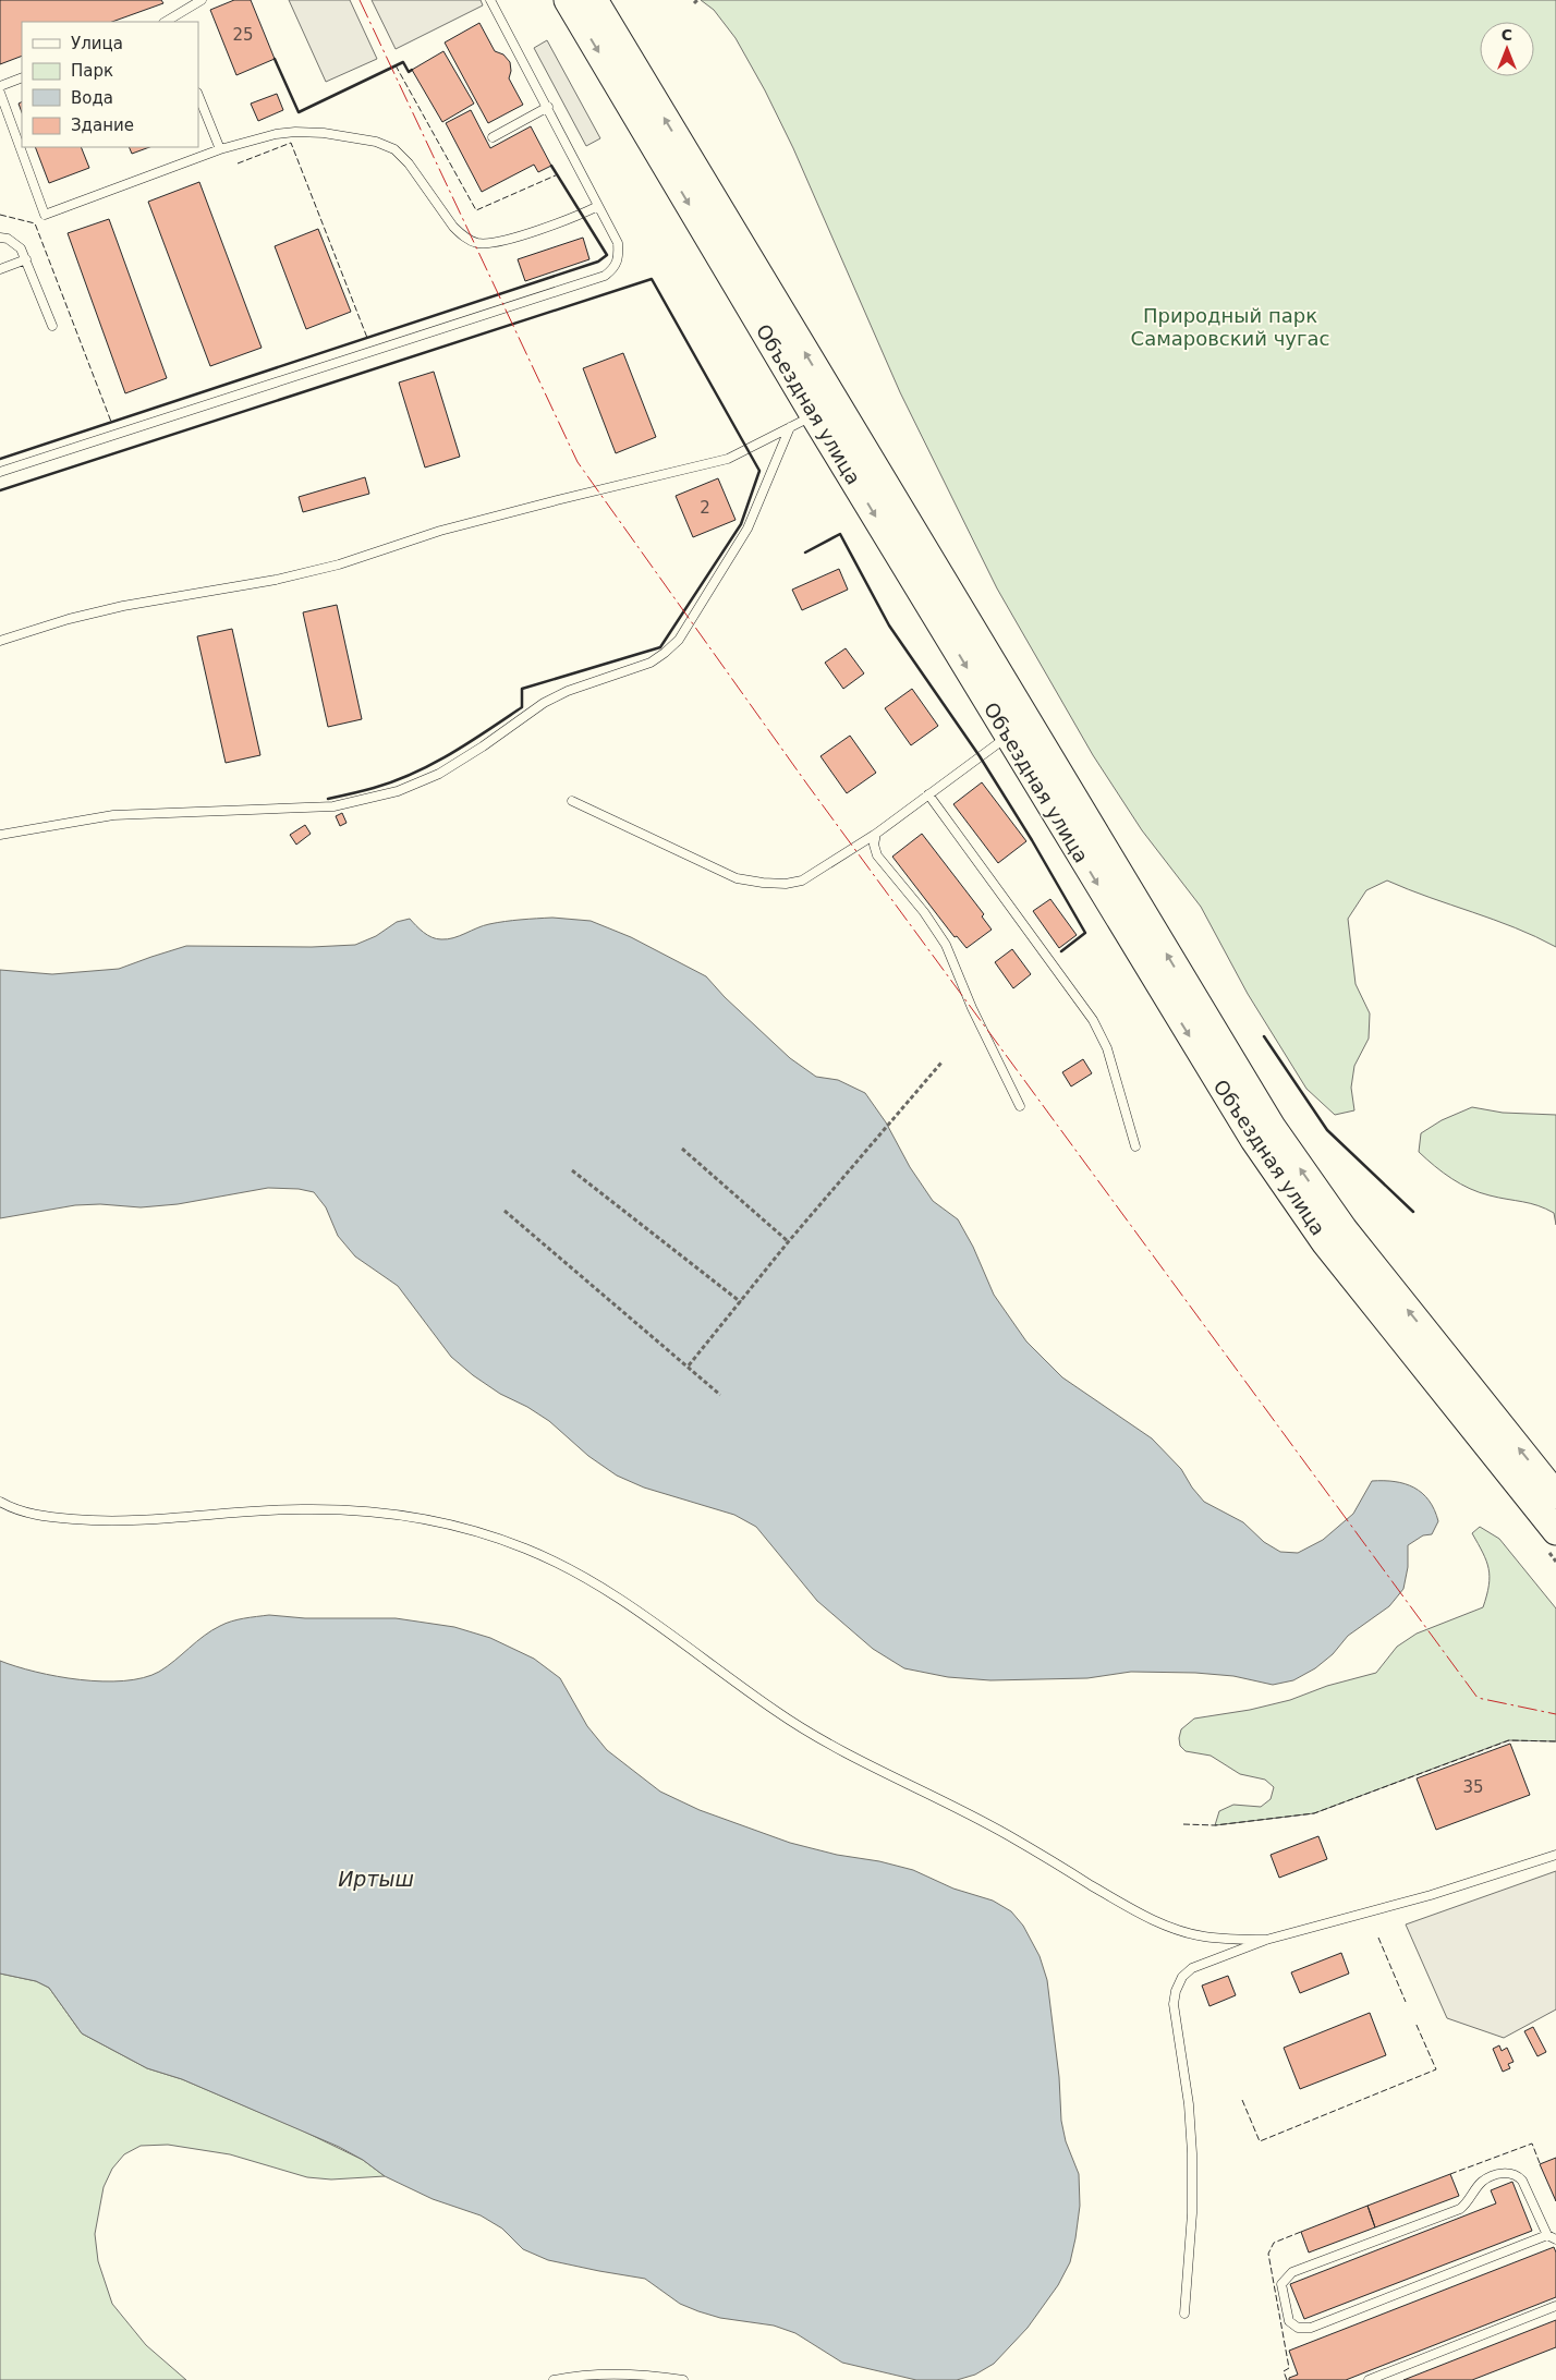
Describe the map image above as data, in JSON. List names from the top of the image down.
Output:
{
  "streets": {
    "main road": ["Объездная улица"]
  },
  "water": ["Иртыш"],
  "parks": ["Природный парк Самаровский чугас"],
  "house_numbers": ["25", "2", "35"],
  "legend": [
    "Улица",
    "Парк",
    "Вода",
    "Здание"
  ],
  "north": "top"
}
